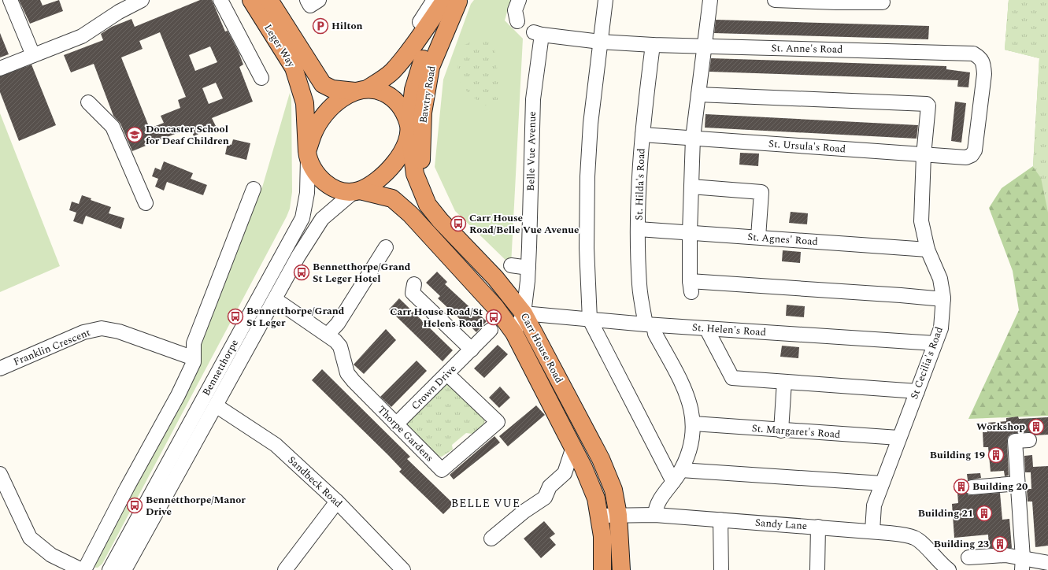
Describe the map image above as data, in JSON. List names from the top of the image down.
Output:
{
  "streets": {
    "highway": ["Leger Way", "Bawtry Road", "Carr House Road"],
    "street": [
      "St. Anne's Road",
      "St. Ursula's Road",
      "Belle Vue Avenue",
      "St. Hilda's Road",
      "St. Agnes' Road",
      "St. Helen's Road",
      "Franklin Crescent",
      "St Cecilia's Road",
      "Bennetthorpe",
      "Crown Drive",
      "St. Margaret's Road",
      "Thorpe Gardens",
      "Sandbeck Road",
      "Sandy Lane"
    ]
  },
  "crossings": [
    ["Leger Way", "Bawtry Road"],
    ["Leger Way", "Carr House Road"],
    ["Leger Way", "Bennetthorpe"],
    ["St. Anne's Road", "St. Ursula's Road"],
    ["St. Anne's Road", "Belle Vue Avenue"],
    ["St. Anne's Road", "St. Hilda's Road"],
    ["Bawtry Road", "Carr House Road"],
    ["Bawtry Road", "Bennetthorpe"],
    ["St. Ursula's Road", "St. Hilda's Road"],
    ["St. Ursula's Road", "St Cecilia's Road"],
    ["Belle Vue Avenue", "St. Helen's Road"],
    ["Belle Vue Avenue", "Carr House Road"],
    ["St. Hilda's Road", "St. Agnes' Road"],
    ["St. Hilda's Road", "St. Helen's Road"],
    ["St. Hilda's Road", "St. Margaret's Road"],
    ["St. Hilda's Road", "Sandy Lane"],
    ["St. Agnes' Road", "St Cecilia's Road"],
    ["St. Helen's Road", "Carr House Road"],
    ["St. Helen's Road", "St Cecilia's Road"],
    ["Carr House Road", "Bennetthorpe"],
    ["Carr House Road", "Sandy Lane"],
    ["St Cecilia's Road", "St. Margaret's Road"],
    ["St Cecilia's Road", "Sandy Lane"],
    ["Bennetthorpe", "Thorpe Gardens"],
    ["Bennetthorpe", "Sandbeck Road"],
    ["Crown Drive", "Thorpe Gardens"]
  ],
  "districts": ["BELLE VUE"],
  "places": {
    "parking": ["Hilton"],
    "school or university": ["Doncaster School for Deaf Children"],
    "bus stop": [
      "Carr House Road/Belle Vue Avenue",
      "Bennetthorpe/Grand St Leger Hotel",
      "Bennetthorpe/Grand St Leger",
      "Carr House Road/St Helens Road",
      "Bennetthorpe/Manor Drive"
    ],
    "building": [
      "Workshop",
      "Building 19",
      "Building 20",
      "Building 21",
      "Building 23"
    ]
  }
}
